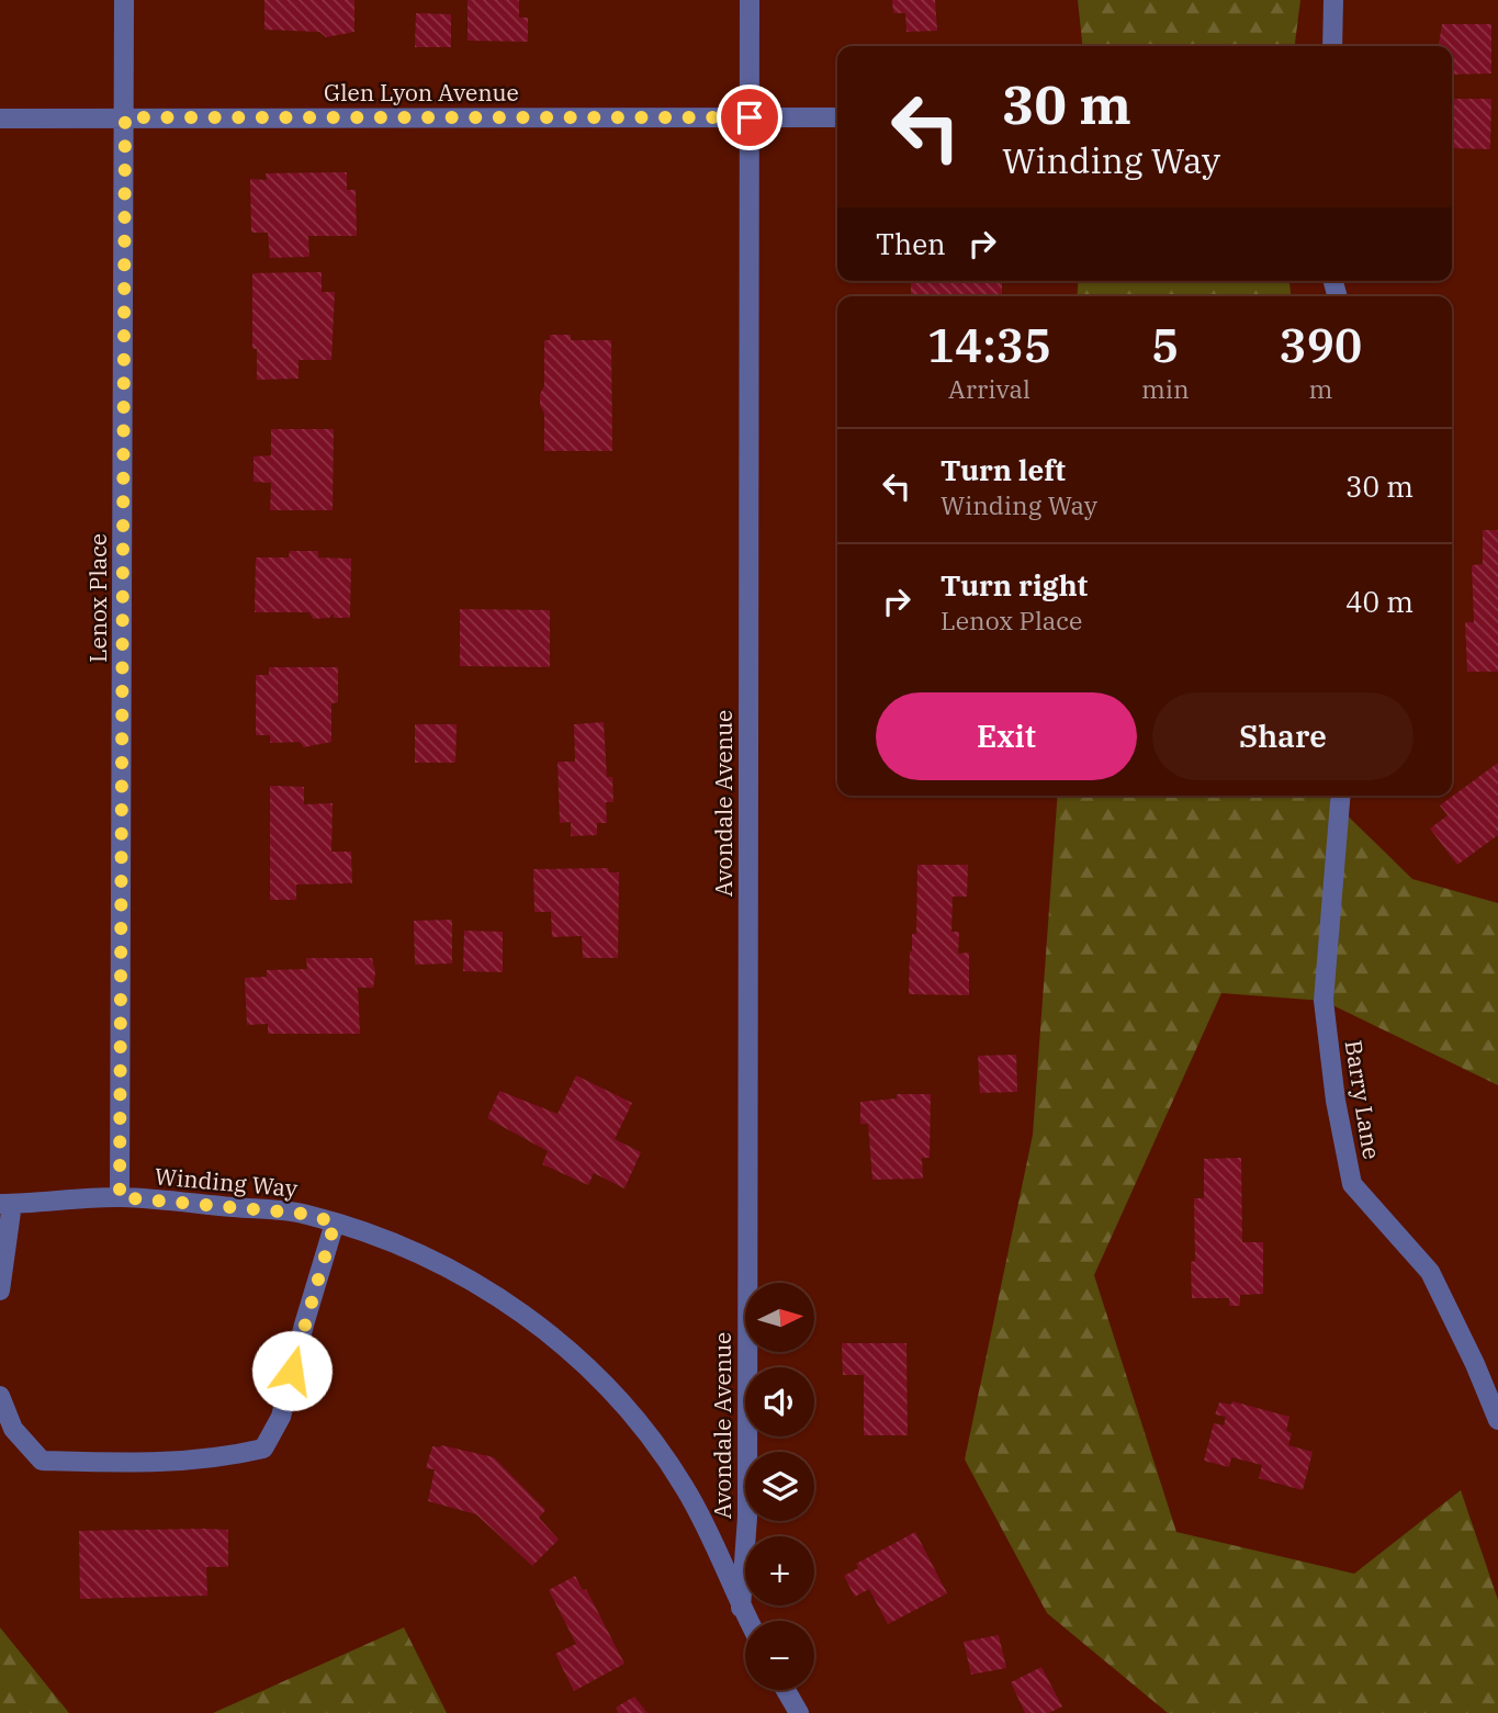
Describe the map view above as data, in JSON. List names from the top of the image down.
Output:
{
  "streets": {
    "street": [
      "Glen Lyon Avenue",
      "Lenox Place",
      "Avondale Avenue",
      "Barry Lane",
      "Winding Way"
    ]
  },
  "crossings": [
    ["Glen Lyon Avenue", "Lenox Place"],
    ["Glen Lyon Avenue", "Avondale Avenue"],
    ["Lenox Place", "Winding Way"],
    ["Avondale Avenue", "Winding Way"]
  ],
  "north": "right",
  "page": {
    "turn": ["30 m", "Winding Way"],
    "then": "Then",
    "eta": [
      "14:35",
      "Arrival",
      "5",
      "min",
      "390",
      "m"
    ],
    "list": [
      {
        "name": "Turn left",
        "note": "Winding Way",
        "value": "30 m"
      },
      {
        "name": "Turn right",
        "note": "Lenox Place",
        "value": "40 m"
      }
    ],
    "buttons": ["Exit", "Share"],
    "map_buttons": ["+", "−"]
  }
}
